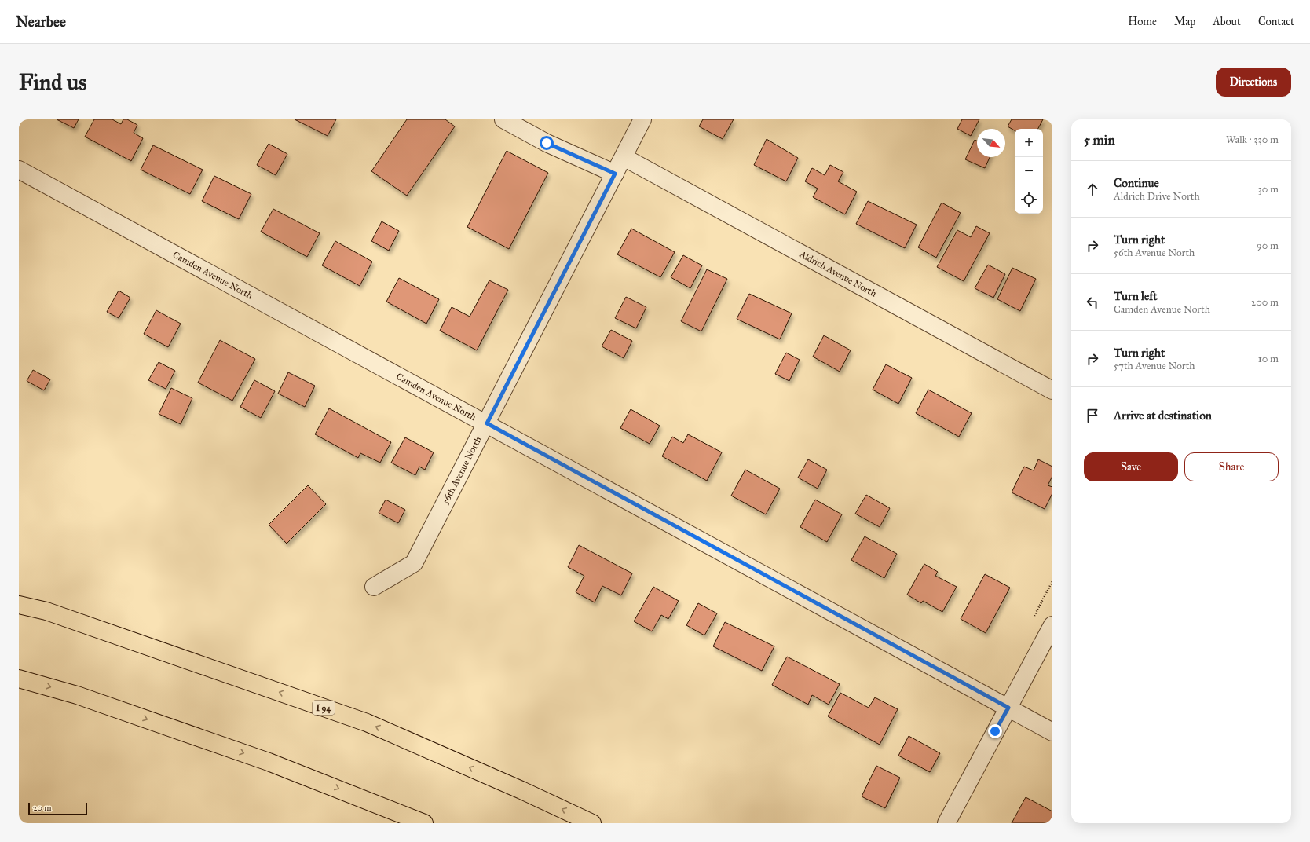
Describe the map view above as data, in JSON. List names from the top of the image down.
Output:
{
  "streets": {
    "highway": ["I 94"],
    "street": ["Aldrich Avenue North", "Camden Avenue North", "56th Avenue North"]
  },
  "crossings": [
    ["Aldrich Avenue North", "56th Avenue North"],
    ["Camden Avenue North", "56th Avenue North"]
  ],
  "scale_bar": "20 m",
  "north": "bottom right",
  "page": {
    "header": "Nearbee",
    "nav": [
      "Home",
      "Map",
      "About",
      "Contact"
    ],
    "buttons": [
      "Directions",
      ["Save", "Share"]
    ],
    "title": "Find us",
    "heading": ["5 min", "Walk · 330 m"],
    "map_buttons": ["+", "−"],
    "list": [
      ["Continue", "Aldrich Drive North", "30 m"],
      ["Turn right", "56th Avenue North", "90 m"],
      ["Turn left", "Camden Avenue North", "200 m"],
      ["Turn right", "57th Avenue North", "10 m"],
      "Arrive at destination"
    ],
    "scale": "20 m"
  }
}
